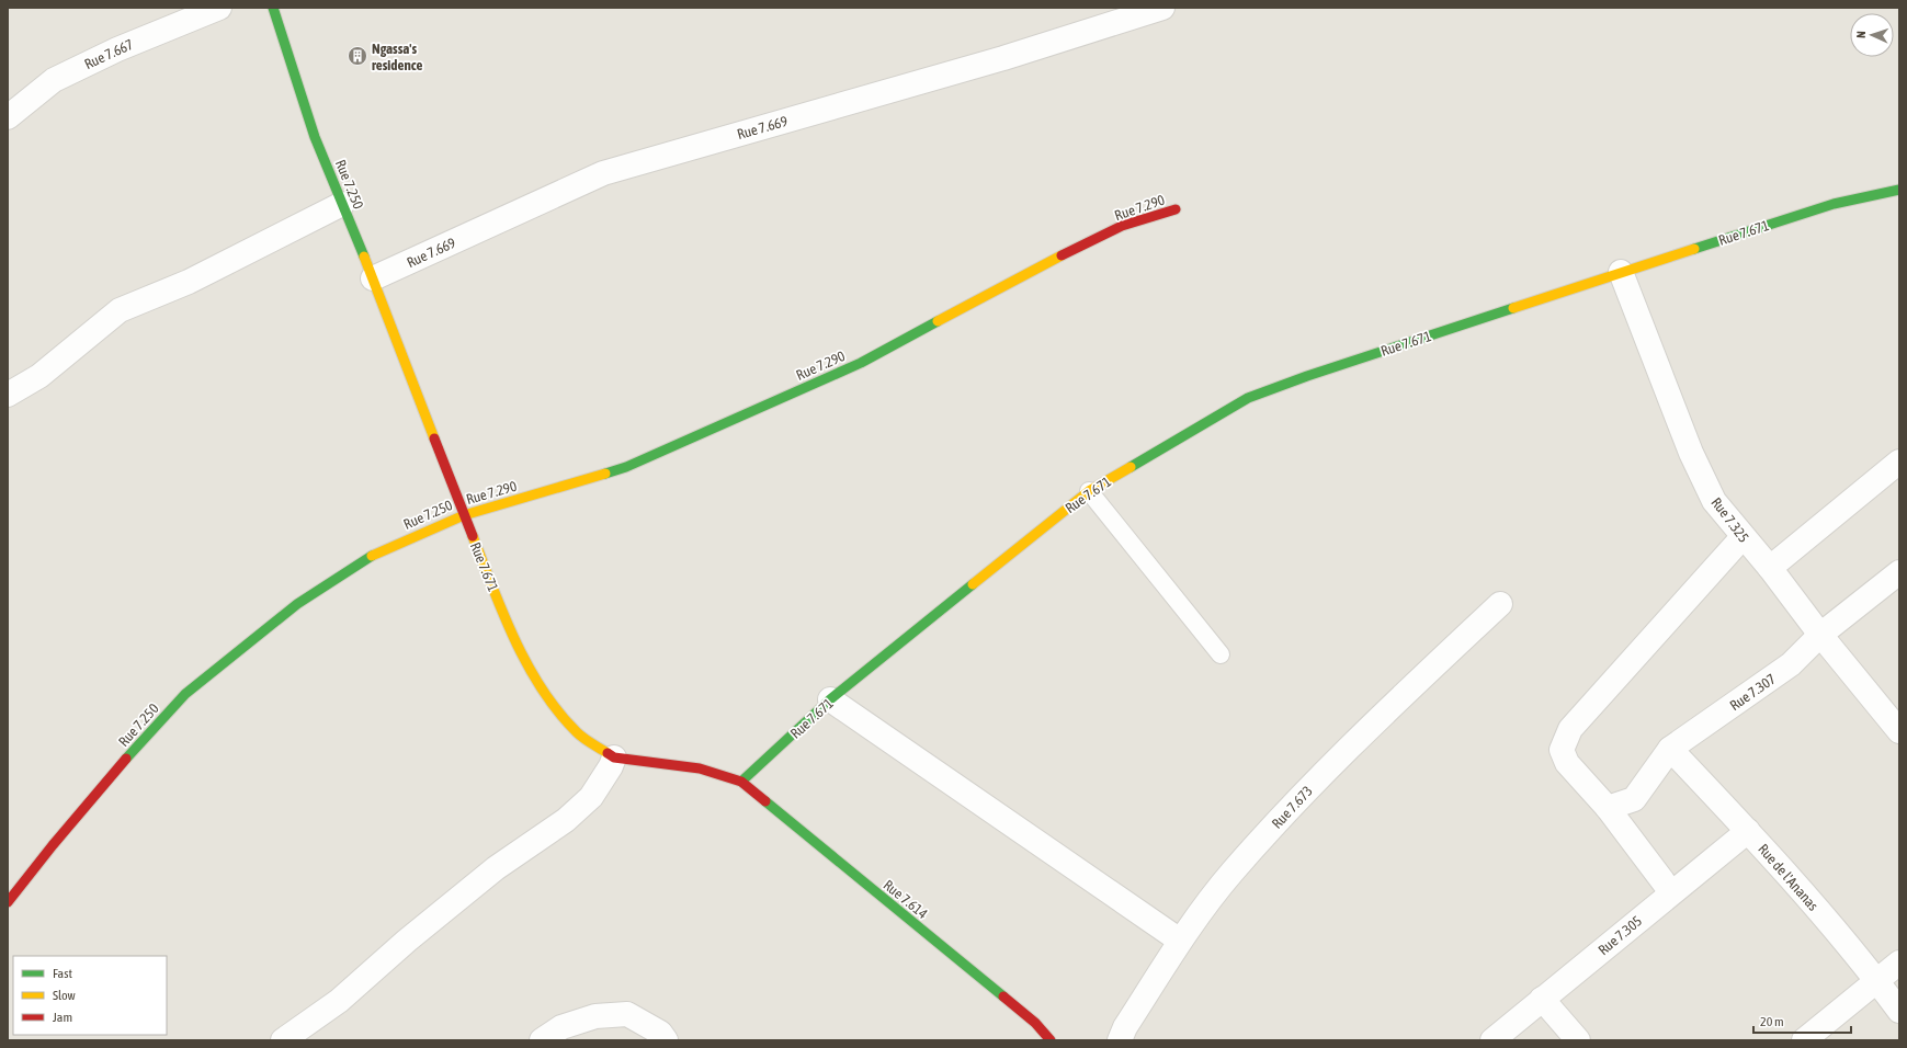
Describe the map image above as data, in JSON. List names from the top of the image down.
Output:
{
  "streets": {
    "street": [
      "Rue 7.667",
      "Rue 7.669",
      "Rue 7.250",
      "Rue 7.290",
      "Rue 7.671",
      "Rue 7.325",
      "Rue 7.307",
      "Rue 7.673",
      "Rue de l'Ananas",
      "Rue 7.614",
      "Rue 7.305"
    ]
  },
  "crossings": [
    ["Rue 7.669", "Rue 7.250"],
    ["Rue 7.250", "Rue 7.290"],
    ["Rue 7.250", "Rue 7.671"],
    ["Rue 7.290", "Rue 7.671"],
    ["Rue 7.671", "Rue 7.325"],
    ["Rue 7.671", "Rue 7.614"],
    ["Rue 7.325", "Rue 7.307"],
    ["Rue 7.307", "Rue de l'Ananas"],
    ["Rue de l'Ananas", "Rue 7.305"]
  ],
  "places": {
    "building": ["Ngassa's residence"]
  },
  "legend": ["Fast", "Slow", "Jam"],
  "scale_bar": "20 m",
  "north": "left"
}
